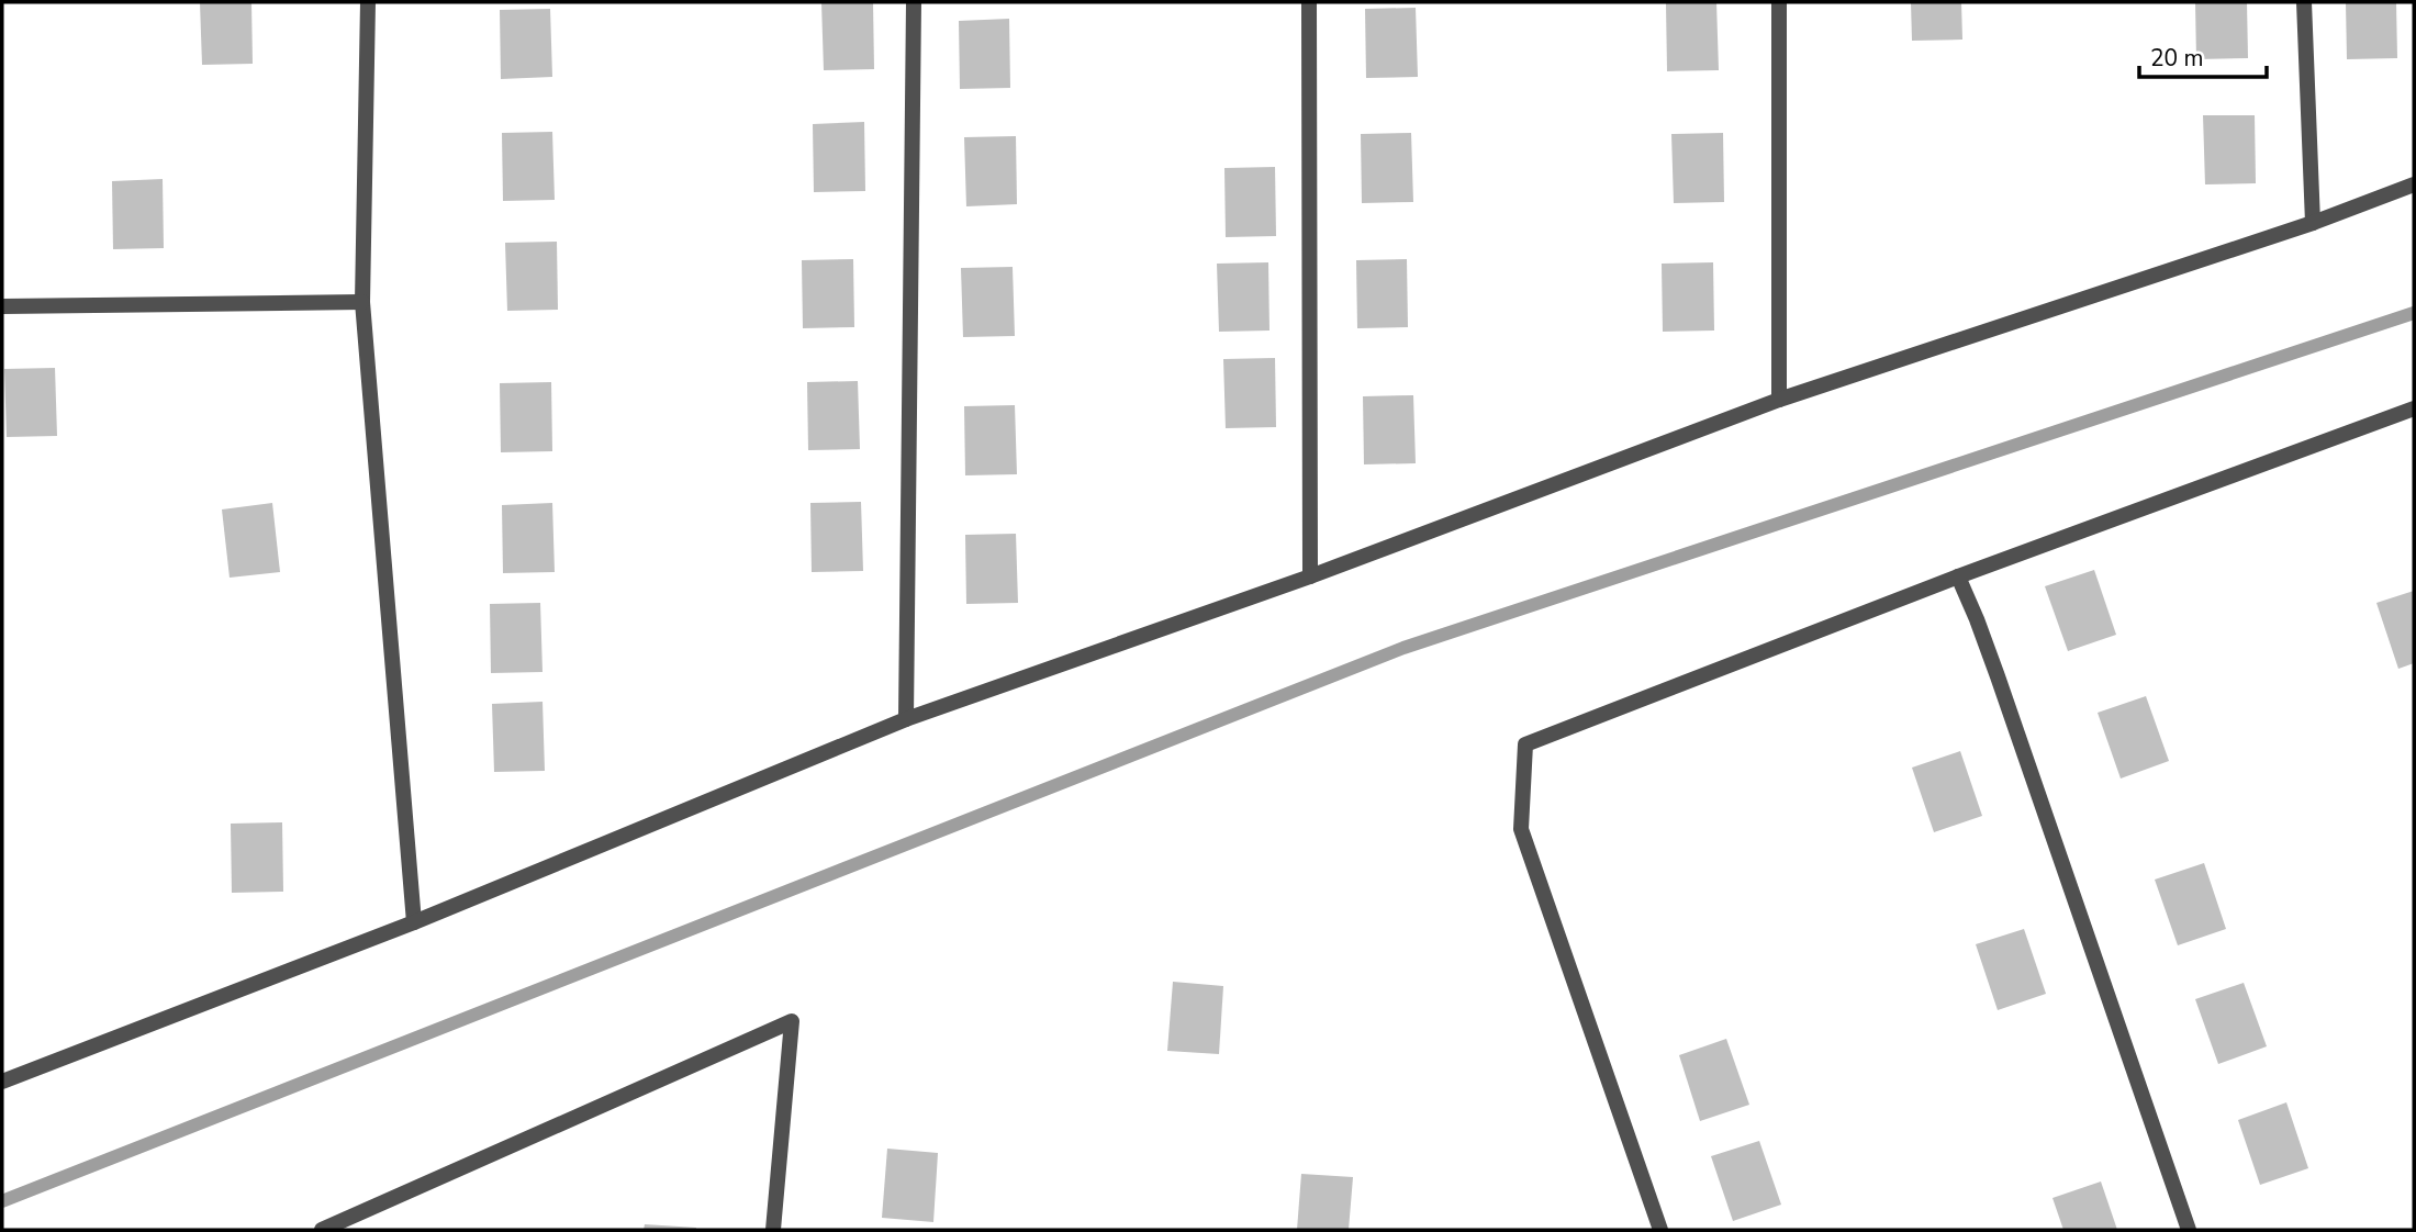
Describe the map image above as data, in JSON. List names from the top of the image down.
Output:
{
  "scale_bar": "20 m"
}
